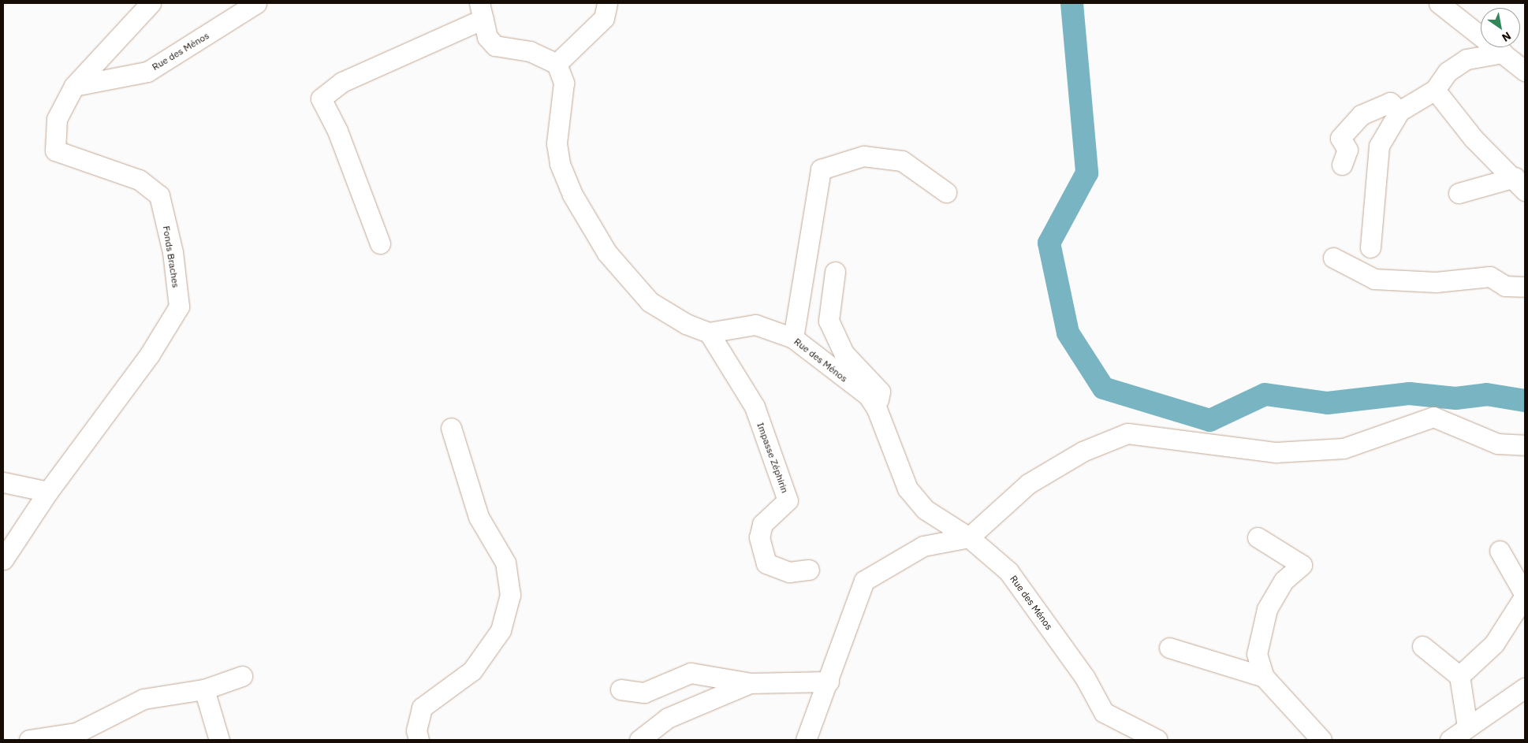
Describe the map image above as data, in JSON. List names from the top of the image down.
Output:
{
  "streets": {
    "street": ["Rue des Ménos", "Fonds Braches", "Impasse Zéphirin"]
  },
  "crossings": [
    ["Rue des Ménos", "Fonds Braches"],
    ["Rue des Ménos", "Impasse Zéphirin"]
  ],
  "north": "bottom right"
}
